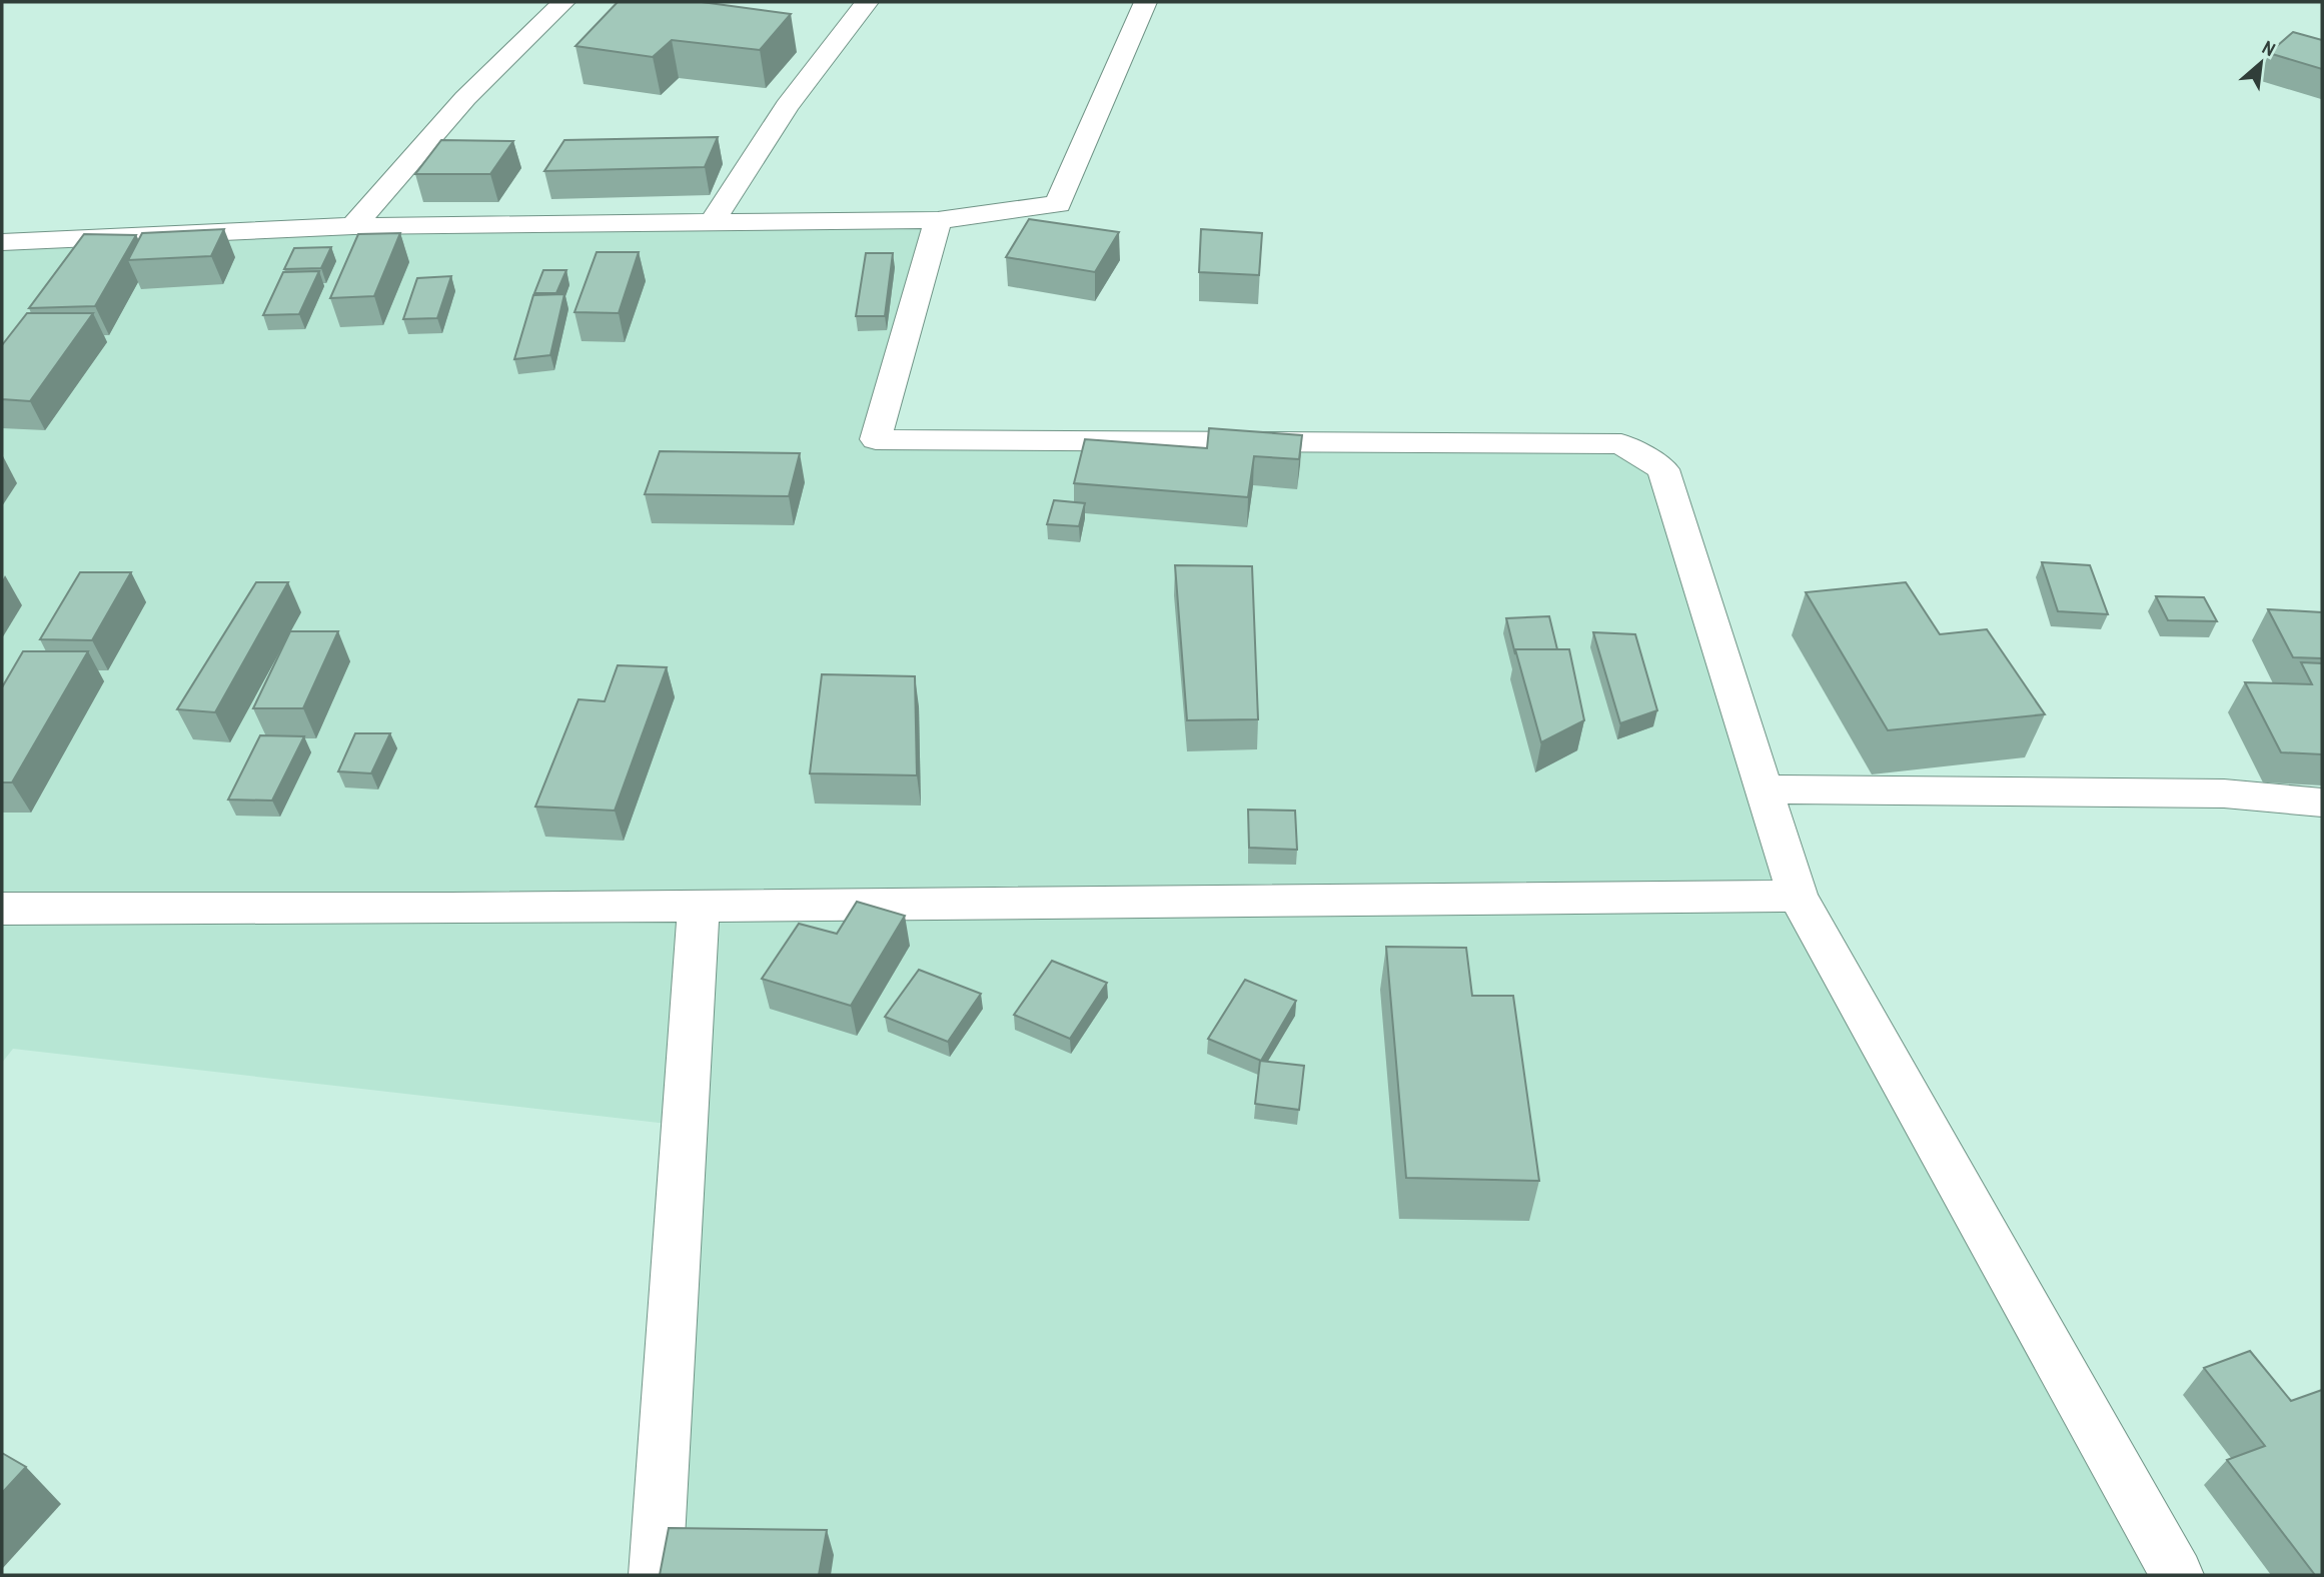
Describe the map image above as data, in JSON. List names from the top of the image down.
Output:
{
  "north": "top right"
}
